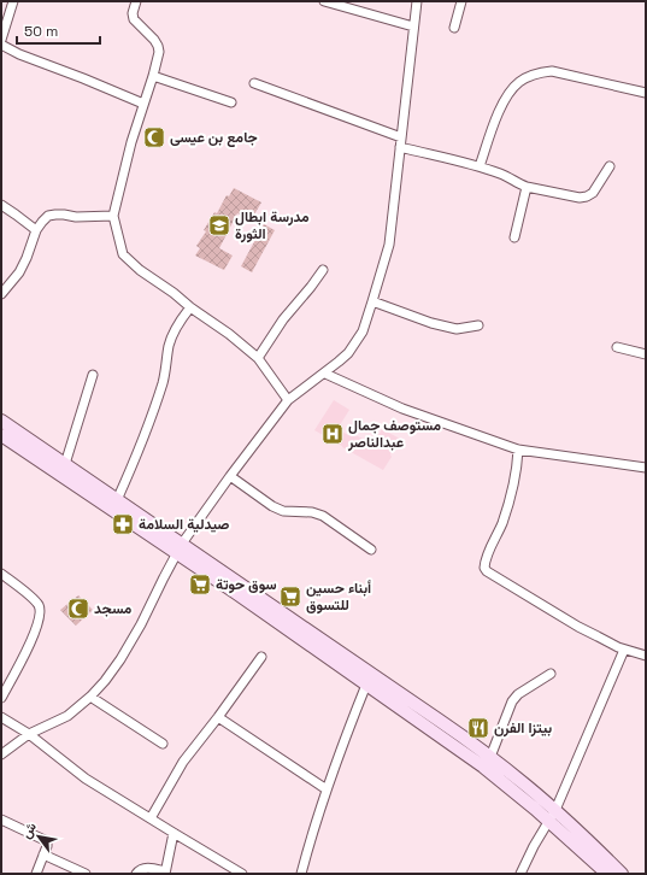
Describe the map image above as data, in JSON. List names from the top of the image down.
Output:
{
  "places": {
    "mosque": ["جامع بن عيسى", "مسجد"],
    "school or university": ["مدرسة ابطال الثورة"],
    "hospital": ["مستوصف جمال عبدالناصر"],
    "pharmacy": ["صيدلية السلامة"],
    "supermarket": ["سوق حوتة", "أبناء حسين للتسوق"],
    "restaurant": ["بيتزا الفرن"]
  },
  "scale_bar": "50 m",
  "north": "top left"
}
